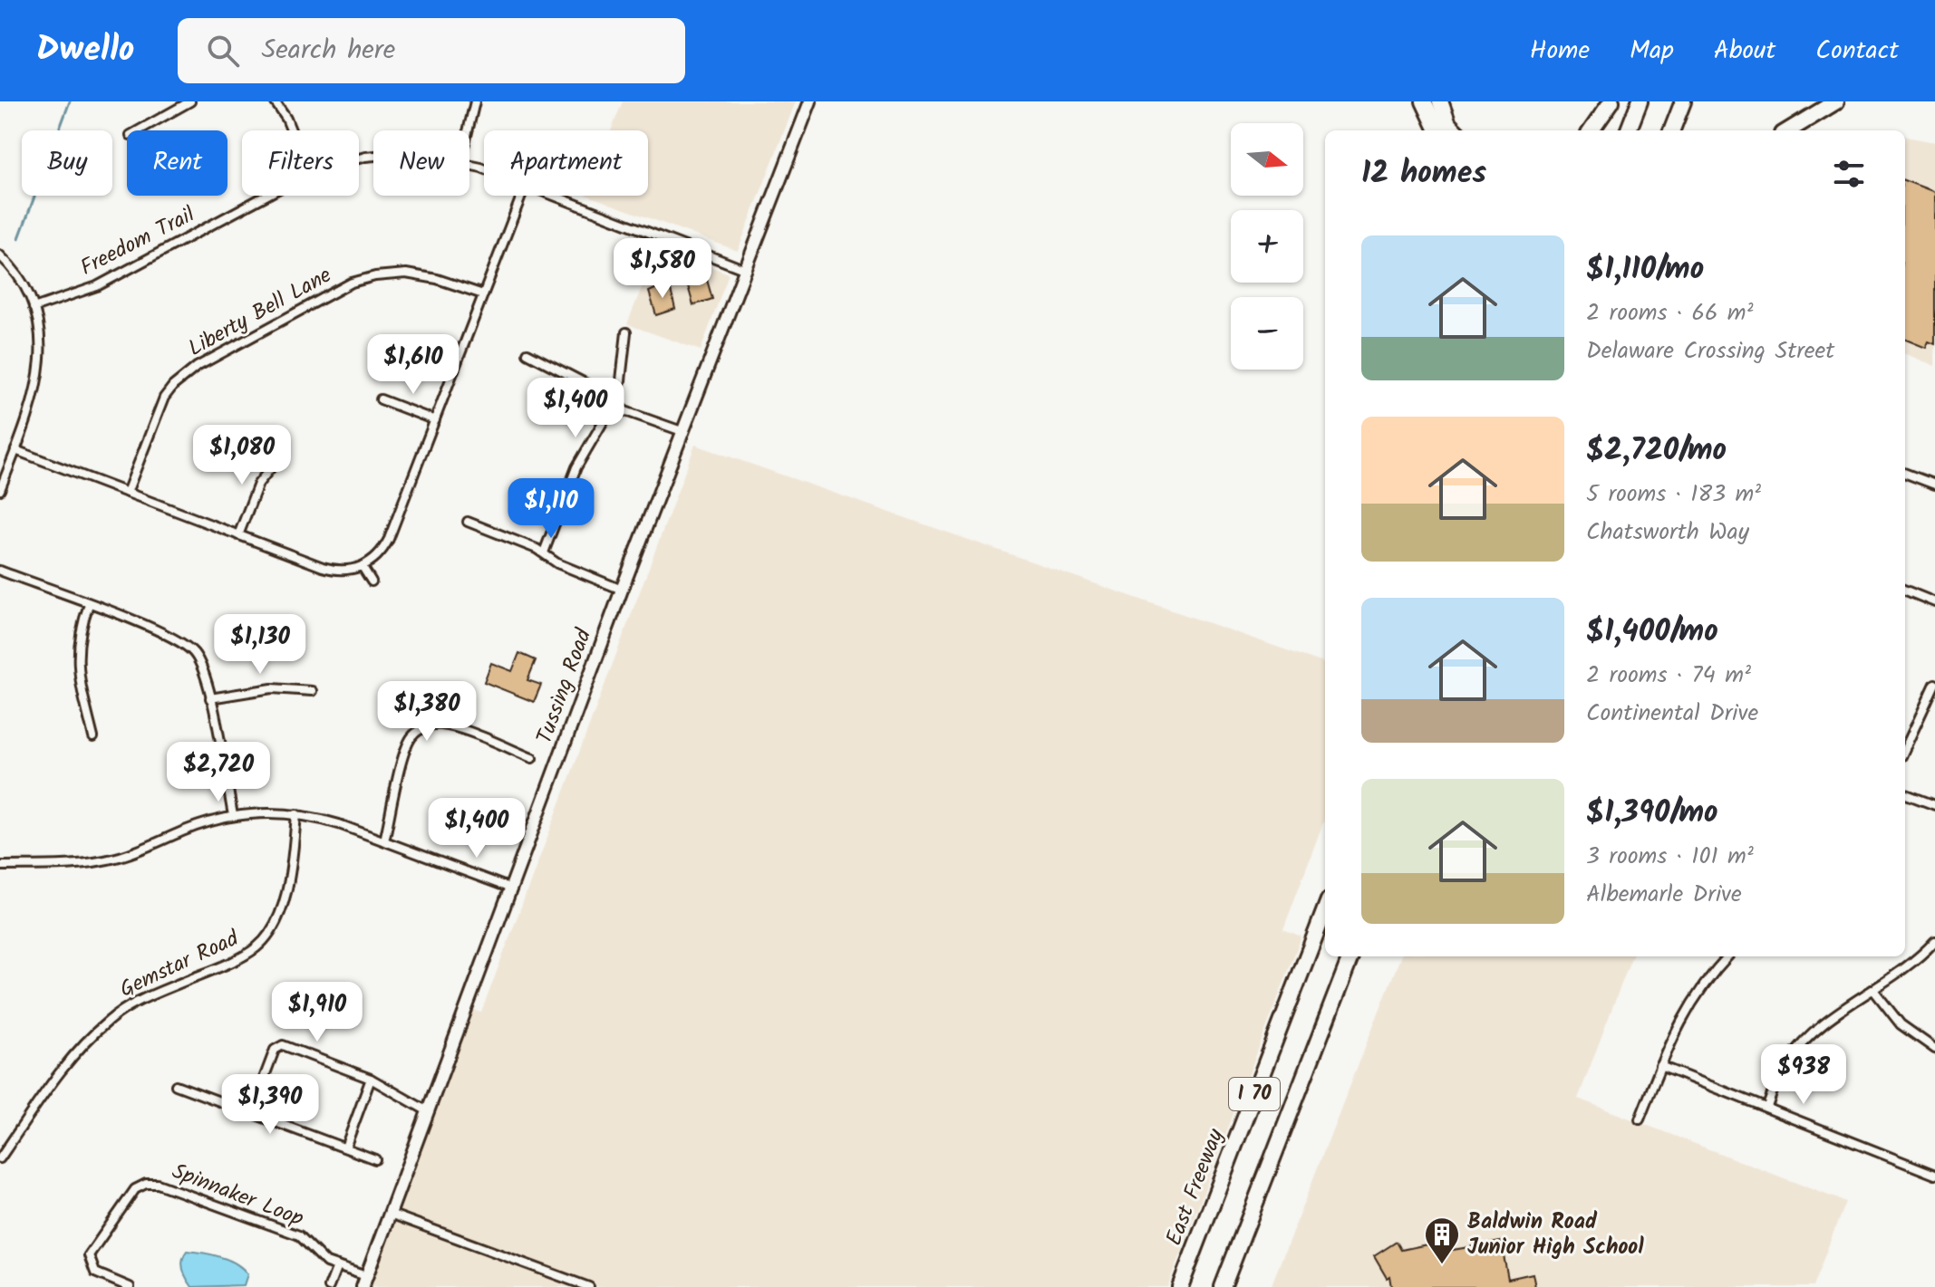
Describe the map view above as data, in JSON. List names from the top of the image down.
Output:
{
  "streets": {
    "highway": ["I 70", "East Freeway"],
    "main road": ["Tussing Road"],
    "street": [
      "Freedom Trail",
      "Liberty Bell Lane",
      "Gemstar Road",
      "Spinnaker Loop"
    ]
  },
  "crossings": [
    ["Freedom Trail", "Tussing Road"],
    ["Tussing Road", "Spinnaker Loop"]
  ],
  "places": {
    "building": ["Baldwin Road Junior High School"]
  },
  "north": "right",
  "page": {
    "header": "Dwello",
    "search": "Search here",
    "nav": [
      "Home",
      "Map",
      "About",
      "Contact"
    ],
    "map_buttons": ["+", "−"],
    "chip": [
      "Buy",
      "Rent",
      "Filters",
      "New",
      "Apartment"
    ],
    "heading": "12 homes",
    "list": [
      {
        "name": "$1,110/mo",
        "note": "2 rooms · 66 m² · Delaware Crossing Street"
      },
      {
        "name": "$2,720/mo",
        "note": "5 rooms · 183 m² · Chatsworth Way"
      },
      {
        "name": "$1,400/mo",
        "note": "2 rooms · 74 m² · Continental Drive"
      },
      {
        "name": "$1,390/mo",
        "note": "3 rooms · 101 m² · Albemarle Drive"
      }
    ],
    "price": [
      "$1,580",
      "$1,610",
      "$1,400",
      "$1,080",
      "$1,110",
      "$1,130",
      "$1,380",
      "$2,720",
      "$1,400",
      "$1,910",
      "$938",
      "$1,390"
    ]
  }
}
